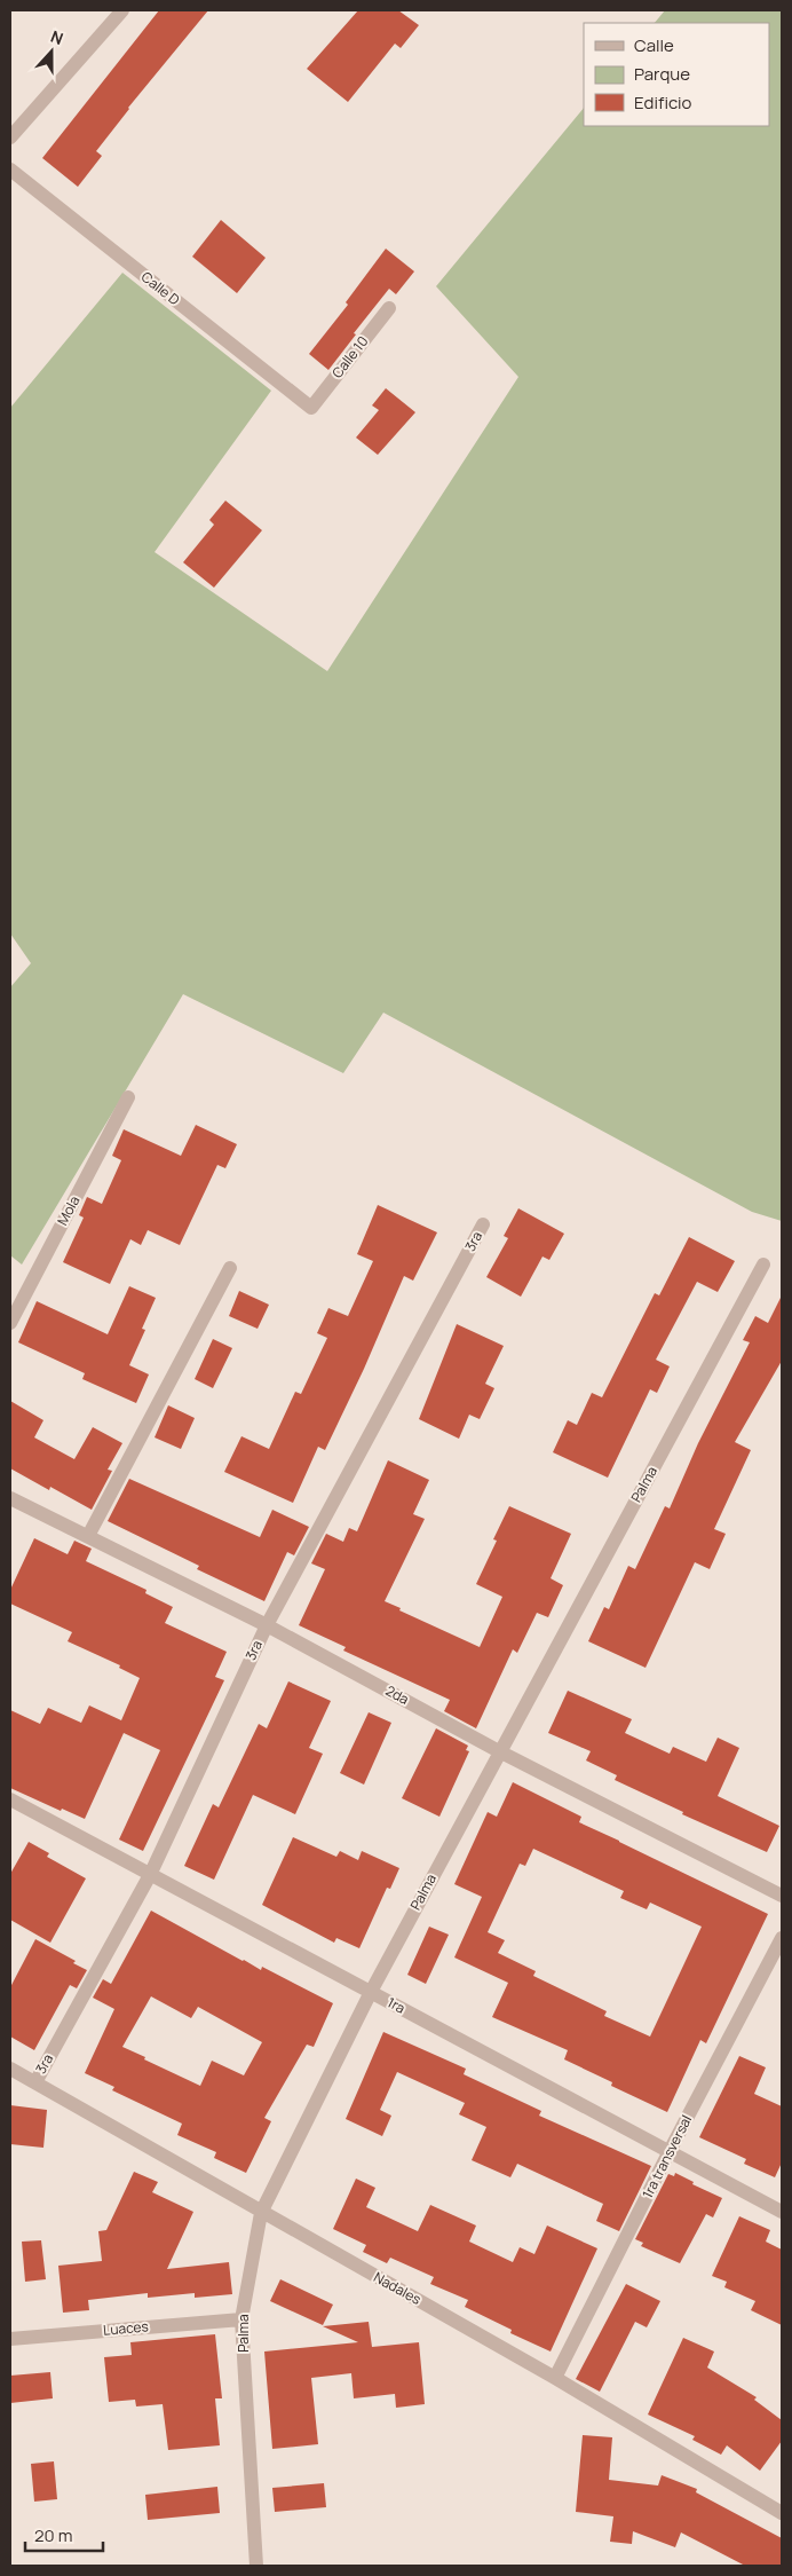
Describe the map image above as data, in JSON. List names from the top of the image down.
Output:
{
  "streets": {
    "street": [
      "Calle D",
      "Calle 10",
      "Mola",
      "3ra",
      "Palma",
      "2da",
      "1ra",
      "1ra transversal",
      "Nadales",
      "Luaces"
    ]
  },
  "crossings": [
    ["Calle D", "Calle 10"],
    ["3ra", "2da"],
    ["3ra", "1ra"],
    ["3ra", "Nadales"],
    ["Palma", "2da"],
    ["Palma", "1ra"],
    ["Palma", "Nadales"],
    ["Palma", "Luaces"],
    ["1ra", "1ra transversal"],
    ["1ra transversal", "Nadales"]
  ],
  "legend": ["Calle", "Parque", "Edificio"],
  "scale_bar": "20 m",
  "north": "top"
}
